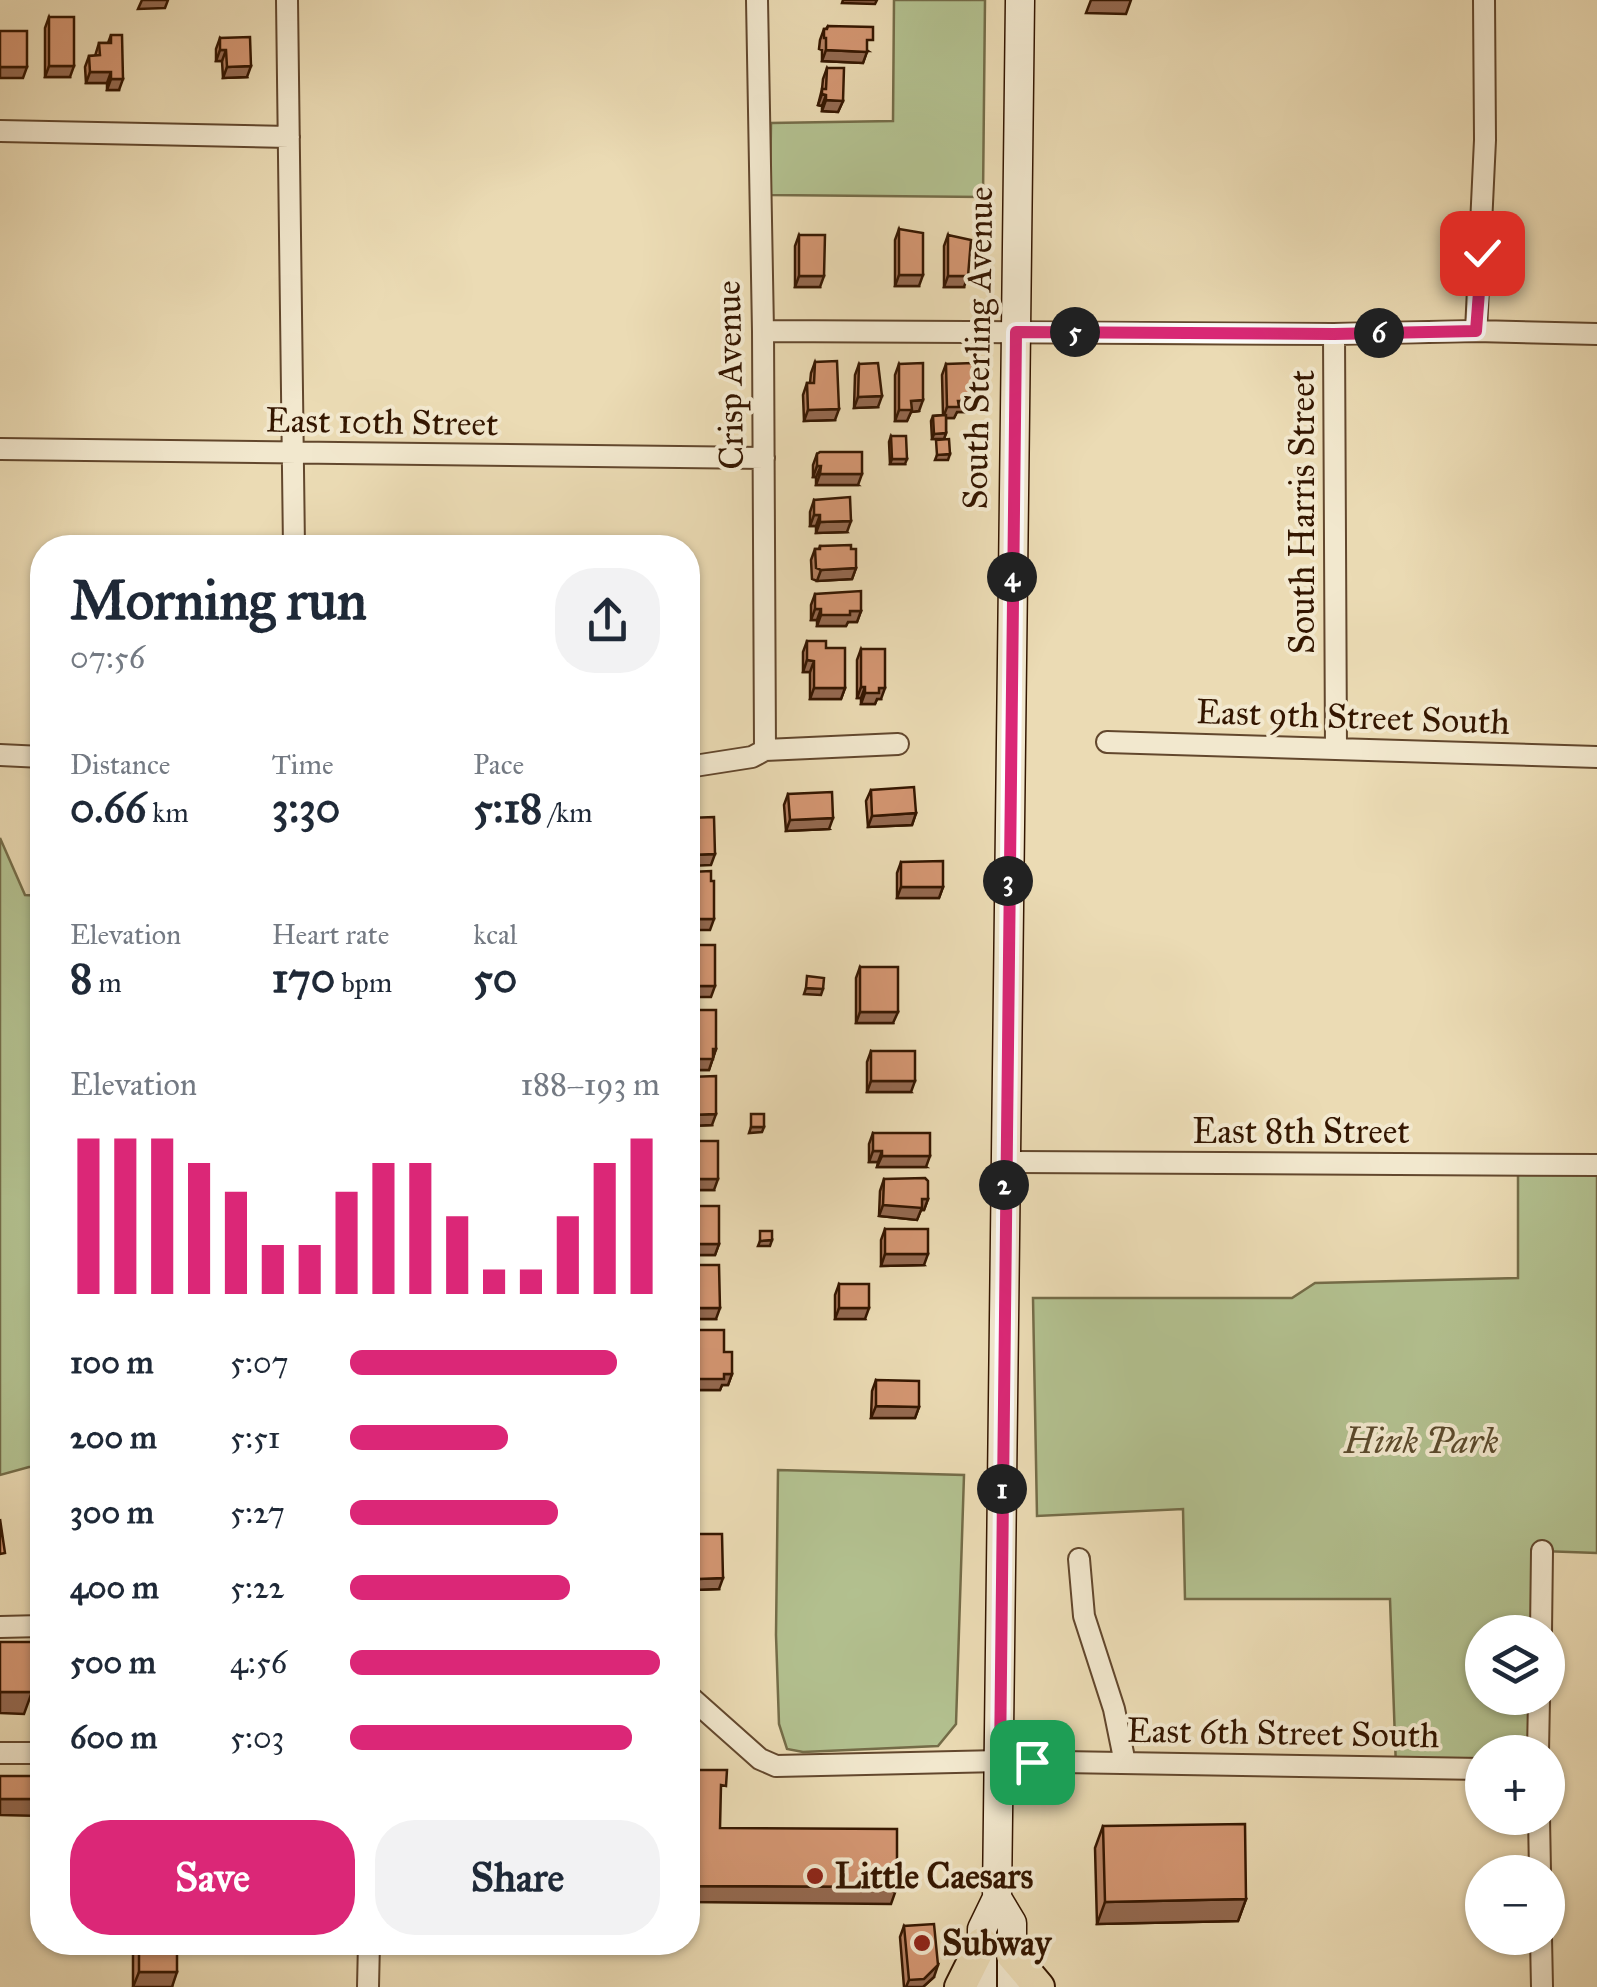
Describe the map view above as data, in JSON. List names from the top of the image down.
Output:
{
  "streets": {
    "main road": ["South Sterling Avenue"],
    "street": [
      "Crisp Avenue",
      "East 10th Street",
      "South Harris Street",
      "East 9th Street South",
      "East 8th Street",
      "East 6th Street South"
    ]
  },
  "crossings": [
    ["South Sterling Avenue", "East 8th Street"],
    ["South Sterling Avenue", "East 6th Street South"],
    ["Crisp Avenue", "East 10th Street"],
    ["South Harris Street", "East 9th Street South"]
  ],
  "parks": ["Hink Park"],
  "places": ["Little Caesars", "Subway"],
  "page": {
    "pins": [
      "5",
      "6",
      "4",
      "3",
      "2",
      "1"
    ],
    "heading": ["Morning run", "07:56"],
    "stats": [
      ["Distance", "0.66 km"],
      ["Time", "3:30"],
      ["Pace", "5:18 /km"],
      ["Elevation", "8 m"],
      ["Heart rate", "170 bpm"],
      ["kcal", "50"]
    ],
    "chart": ["Elevation", "188–193 m"],
    "list": [
      {
        "name": "100 m",
        "note": "5:07"
      },
      {
        "name": "200 m",
        "note": "5:51"
      },
      {
        "name": "300 m",
        "note": "5:27"
      },
      {
        "name": "400 m",
        "note": "5:22"
      },
      {
        "name": "500 m",
        "note": "4:56"
      },
      {
        "name": "600 m",
        "note": "5:03"
      }
    ],
    "map_buttons": ["+", "−"],
    "buttons": ["Save", "Share"]
  }
}
